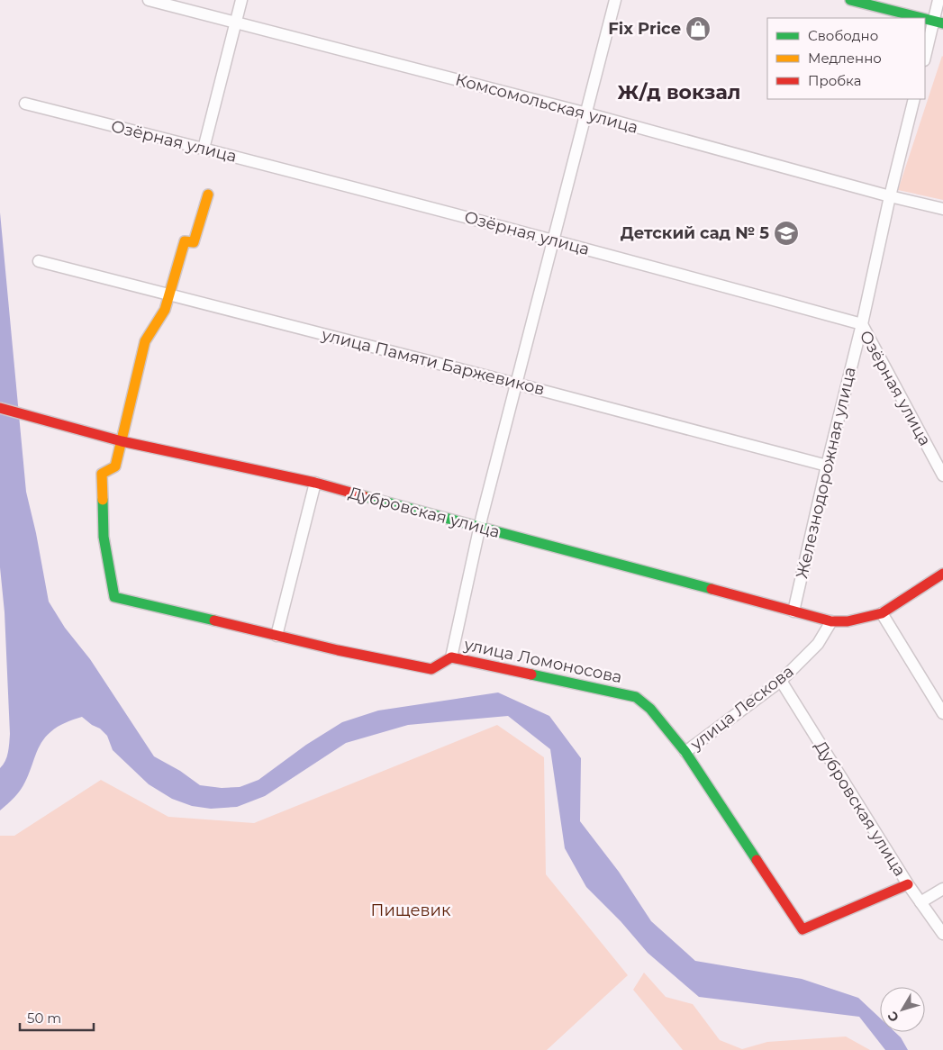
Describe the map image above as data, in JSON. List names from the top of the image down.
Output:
{
  "streets": {
    "street": [
      "Комсомольская улица",
      "Озёрная улица",
      "улица Памяти Баржевиков",
      "Железнодорожная улица",
      "Дубровская улица",
      "улица Ломоносова",
      "улица Лескова"
    ]
  },
  "crossings": [
    ["Комсомольская улица", "Железнодорожная улица"],
    ["Озёрная улица", "Железнодорожная улица"],
    ["улица Памяти Баржевиков", "Железнодорожная улица"],
    ["Железнодорожная улица", "Дубровская улица"],
    ["Дубровская улица", "улица Ломоносова"],
    ["Дубровская улица", "улица Лескова"],
    ["улица Ломоносова", "улица Лескова"]
  ],
  "districts": ["Ж/д вокзал"],
  "parks": ["Пищевик"],
  "places": {
    "shop": ["Fix Price"],
    "school or university": ["Детский сад № 5"]
  },
  "legend": ["Свободно", "Медленно", "Пробка"],
  "scale_bar": "50 m",
  "north": "bottom left"
}
